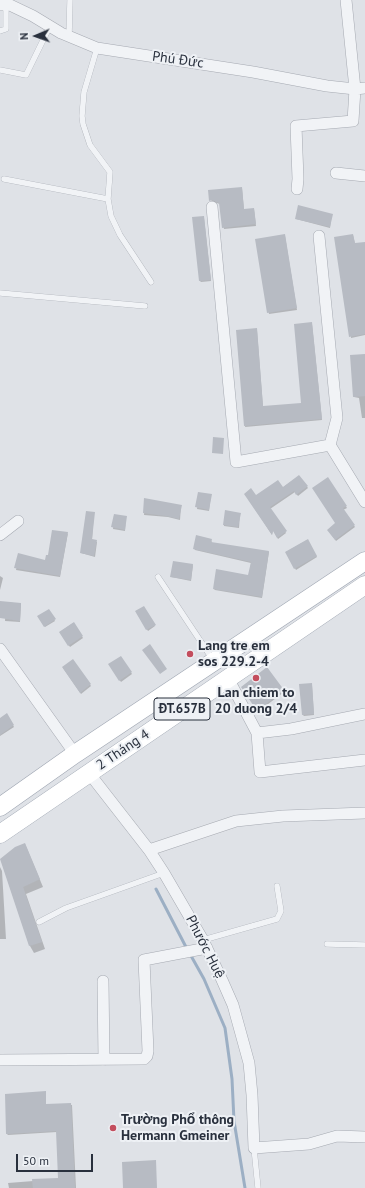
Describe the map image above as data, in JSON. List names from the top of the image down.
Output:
{
  "streets": {
    "main road": ["ĐT.657B", "2 Tháng 4"],
    "street": ["Phú Đức", "Phước Huệ"]
  },
  "crossings": [
    ["2 Tháng 4", "Phước Huệ"]
  ],
  "places": ["Lang tre em sos 229.2-4", "Lan chiem to 20 duong 2/4", "Trường Phổ thông Hermann Gmeiner"],
  "scale_bar": "50 m",
  "north": "left"
}
